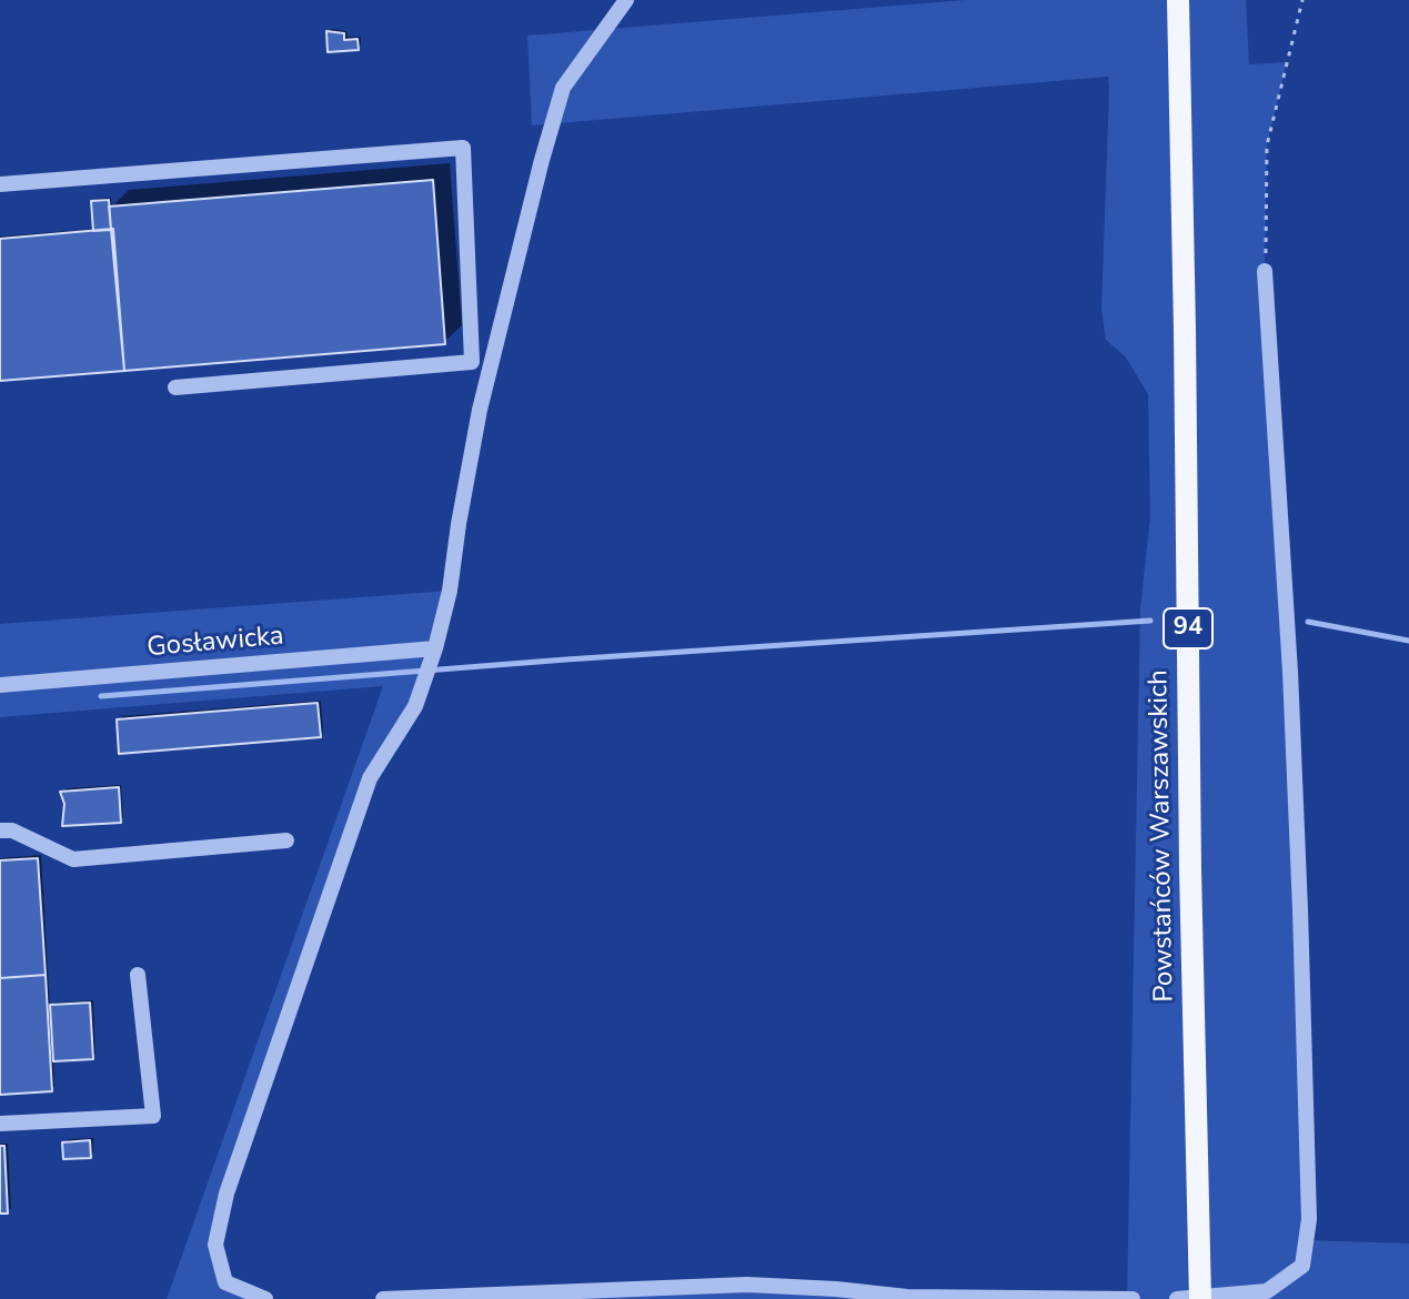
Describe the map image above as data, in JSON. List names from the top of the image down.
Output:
{
  "streets": {
    "main road": ["94", "Powstańców Warszawskich"],
    "street": ["Gosławicka"]
  }
}
